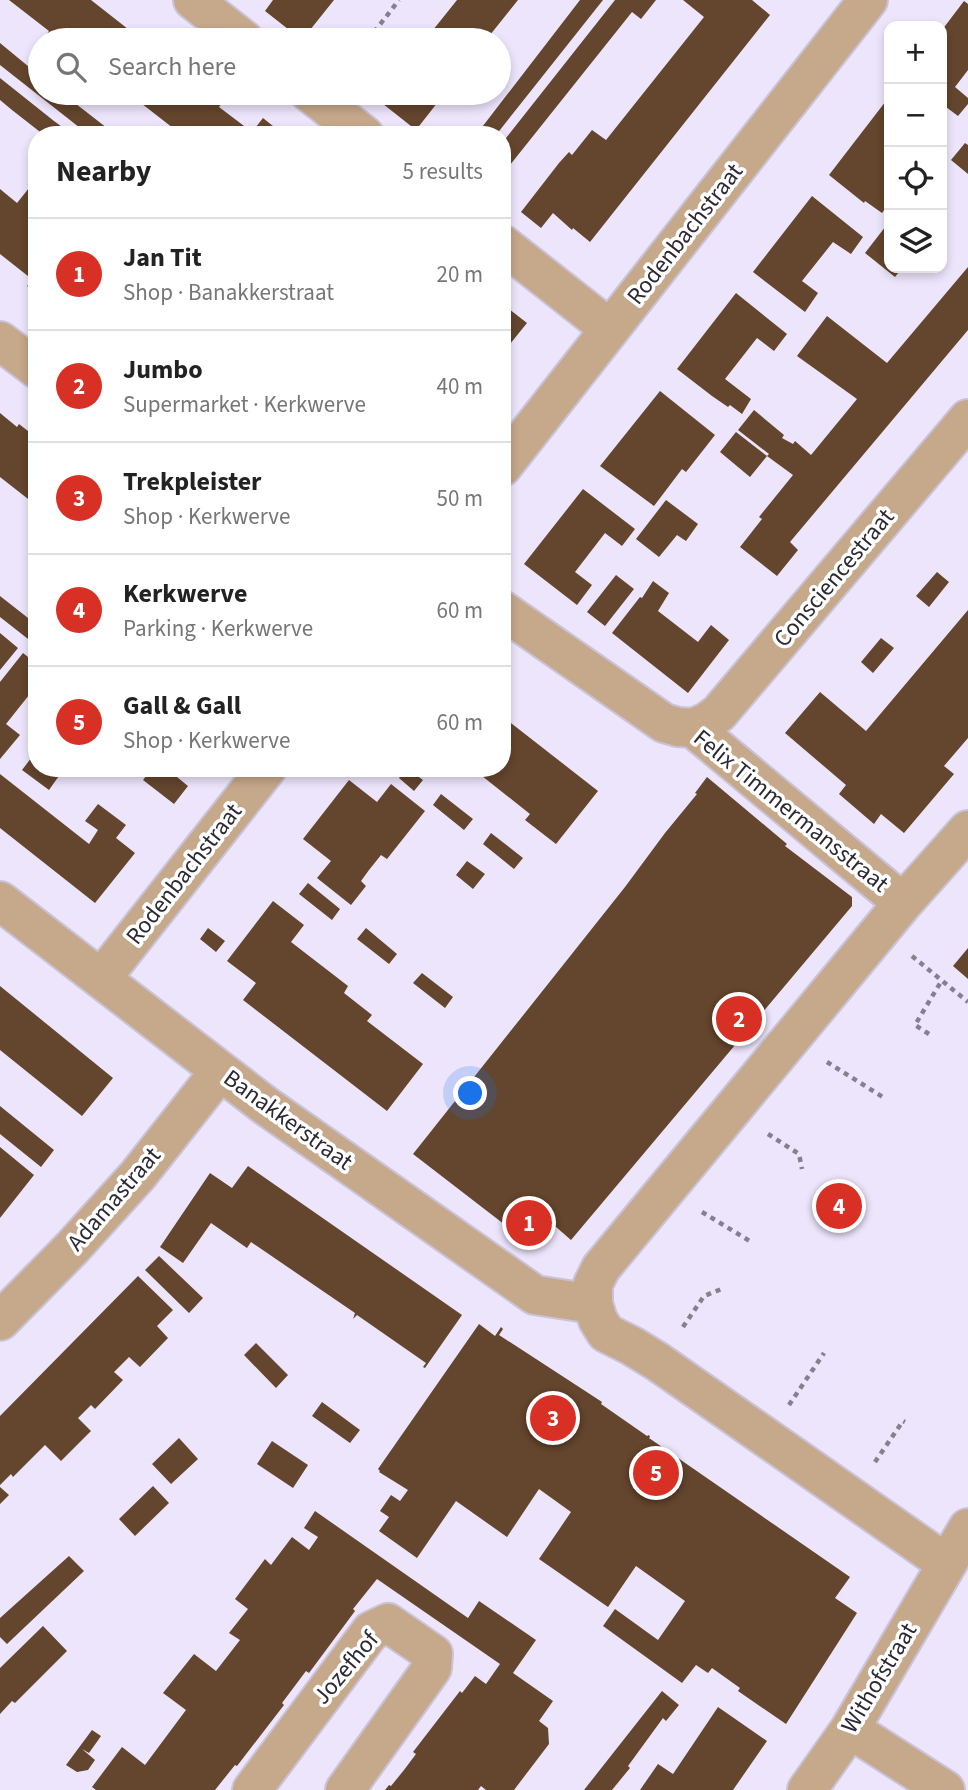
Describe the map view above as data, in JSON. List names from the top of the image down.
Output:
{
  "streets": {
    "street": [
      "Rodenbachstraat",
      "Consciencestraat",
      "Felix Timmermansstraat",
      "Banakkerstraat",
      "Adamastraat",
      "Jozefhof",
      "Withofstraat"
    ]
  },
  "crossings": [
    ["Rodenbachstraat", "Banakkerstraat"],
    ["Consciencestraat", "Felix Timmermansstraat"],
    ["Banakkerstraat", "Adamastraat"]
  ],
  "page": {
    "map_buttons": ["+", "−"],
    "search": "Search here",
    "heading": ["Nearby", "5 results"],
    "list": [
      {
        "mark": "1",
        "name": "Jan Tit",
        "note": "Shop · Banakkerstraat",
        "value": "20 m"
      },
      {
        "mark": "2",
        "name": "Jumbo",
        "note": "Supermarket · Kerkwerve",
        "value": "40 m"
      },
      {
        "mark": "3",
        "name": "Trekpleister",
        "note": "Shop · Kerkwerve",
        "value": "50 m"
      },
      {
        "mark": "4",
        "name": "Kerkwerve",
        "note": "Parking · Kerkwerve",
        "value": "60 m"
      },
      {
        "mark": "5",
        "name": "Gall & Gall",
        "note": "Shop · Kerkwerve",
        "value": "60 m"
      }
    ],
    "pins": [
      "2",
      "4",
      "1",
      "3",
      "5"
    ]
  }
}
